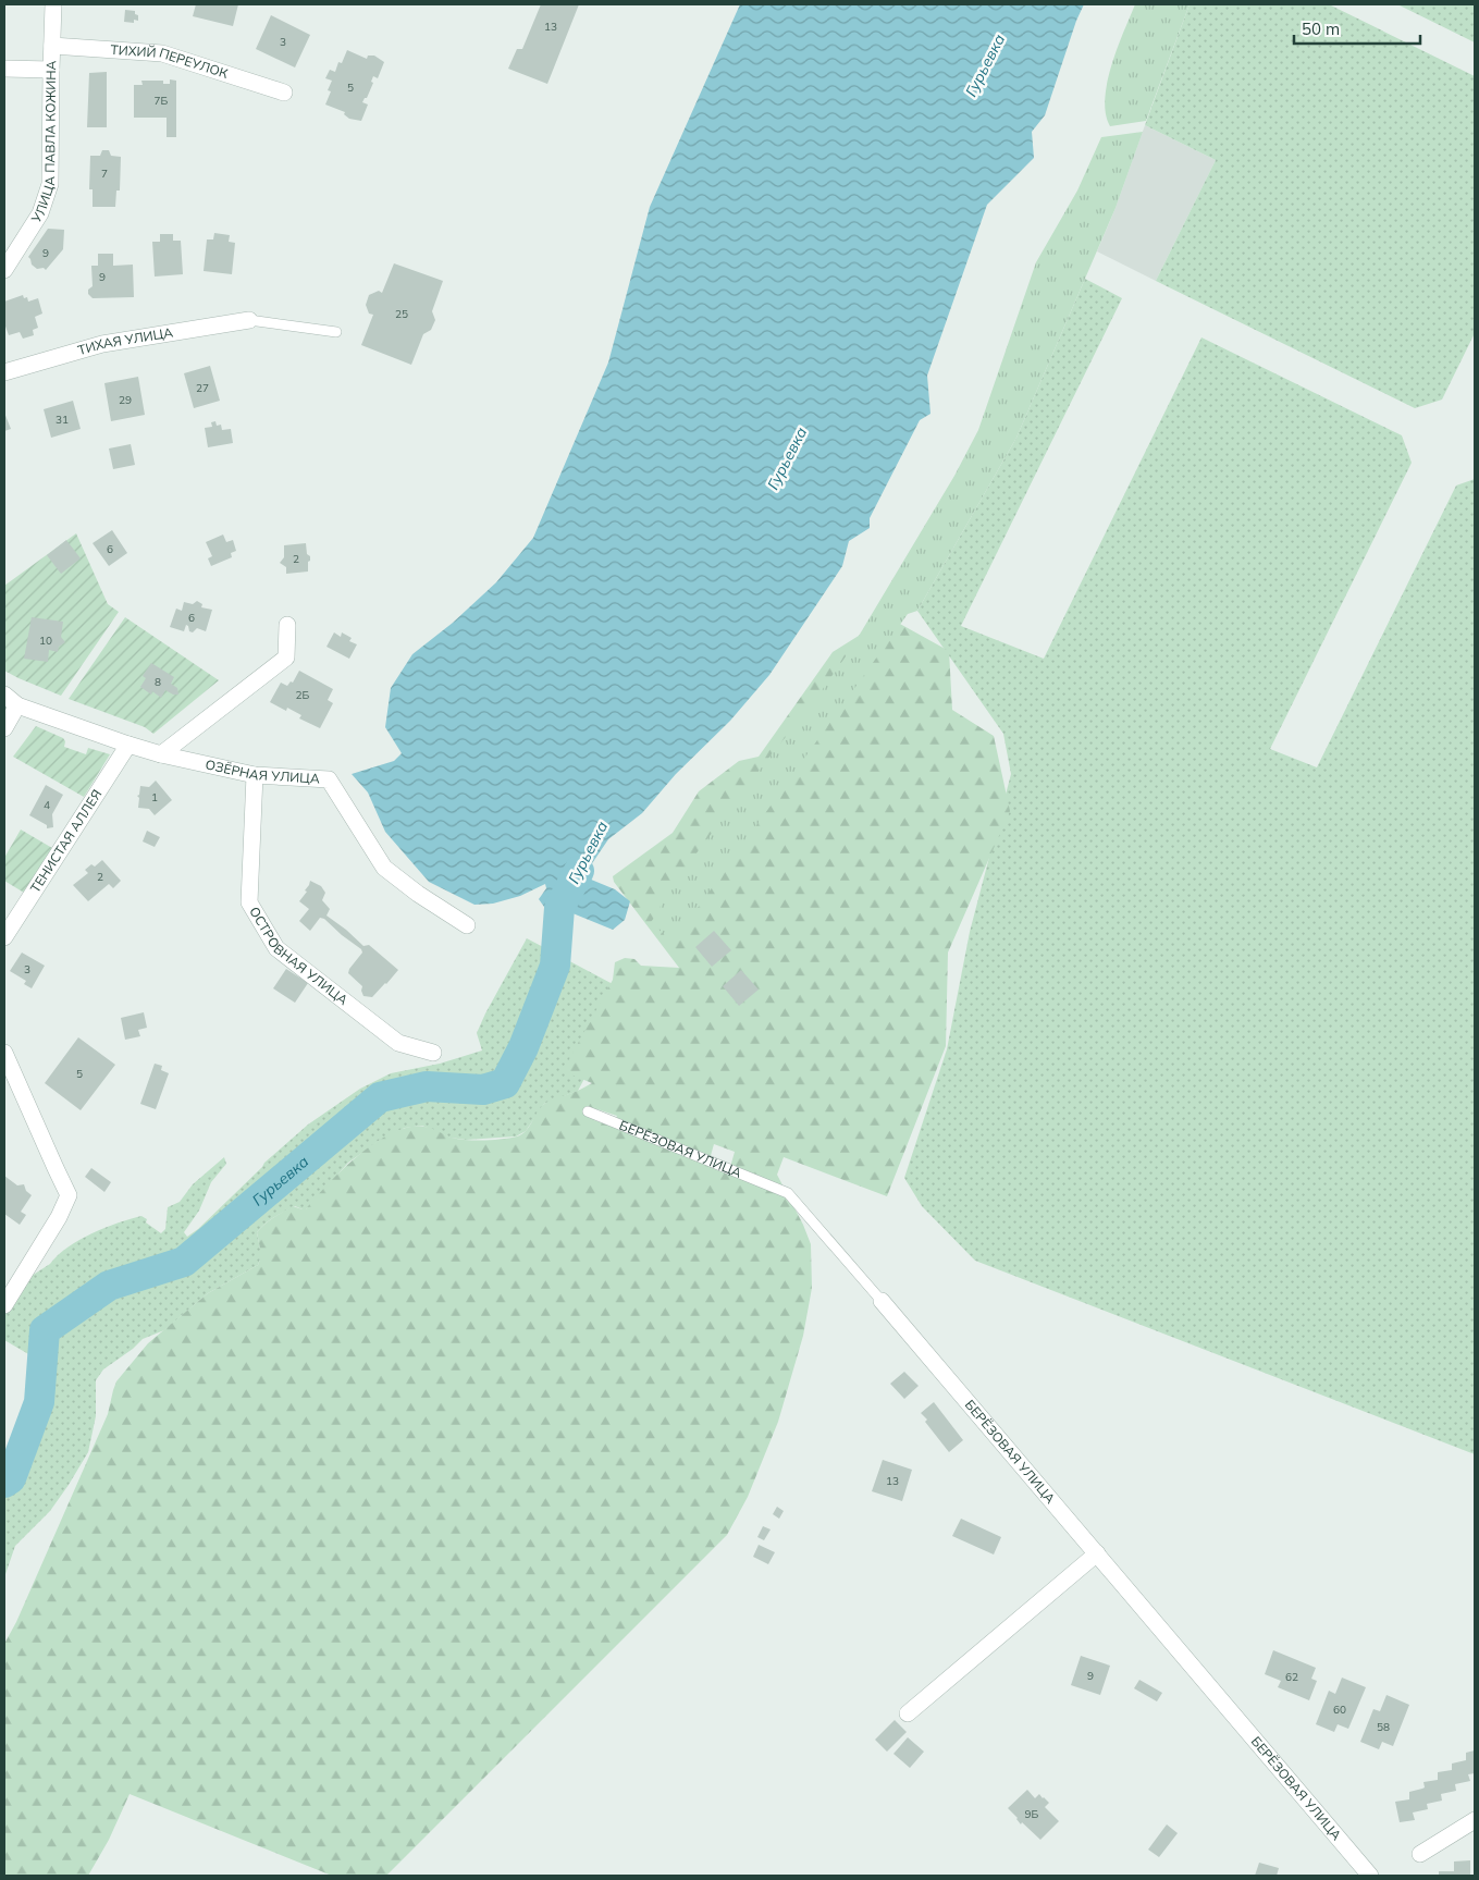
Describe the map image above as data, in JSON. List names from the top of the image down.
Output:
{
  "streets": {
    "street": [
      "ТИХИЙ ПЕРЕУЛОК",
      "УЛИЦА ПАВЛА КОЖИНА",
      "ТИХАЯ УЛИЦА",
      "ОЗЁРНАЯ УЛИЦА",
      "ТЕНИСТАЯ АЛЛЕЯ",
      "ОСТРОВНАЯ УЛИЦА",
      "БЕРЁЗОВАЯ УЛИЦА"
    ]
  },
  "crossings": [
    ["ТИХИЙ ПЕРЕУЛОК", "УЛИЦА ПАВЛА КОЖИНА"],
    ["ОЗЁРНАЯ УЛИЦА", "ТЕНИСТАЯ АЛЛЕЯ"],
    ["ОЗЁРНАЯ УЛИЦА", "ОСТРОВНАЯ УЛИЦА"]
  ],
  "water": ["Гурьевка"],
  "house_numbers": [
    "13",
    "3",
    "5",
    "7Б",
    "7",
    "9",
    "9",
    "25",
    "27",
    "29",
    "31",
    "6",
    "2",
    "6",
    "10",
    "8",
    "2Б",
    "1",
    "4",
    "2",
    "3",
    "5",
    "13",
    "9",
    "62",
    "60",
    "58",
    "9Б"
  ],
  "scale_bar": "50 m"
}
